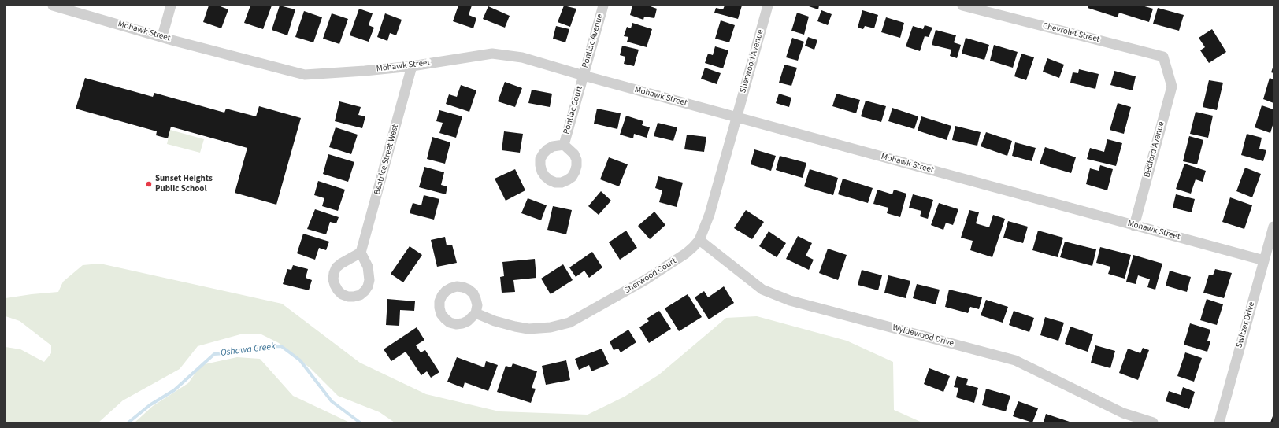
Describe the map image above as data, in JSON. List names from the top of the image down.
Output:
{
  "streets": {
    "street": [
      "Mohawk Street",
      "Chevrolet Street",
      "Pontiac Avenue",
      "Sherwood Avenue",
      "Pontiac Court",
      "Bedford Avenue",
      "Beatrice Street West",
      "Sherwood Court",
      "Switzer Drive",
      "Wyldewood Drive"
    ]
  },
  "crossings": [
    ["Mohawk Street", "Pontiac Avenue"],
    ["Mohawk Street", "Sherwood Avenue"],
    ["Mohawk Street", "Pontiac Court"],
    ["Mohawk Street", "Bedford Avenue"],
    ["Mohawk Street", "Beatrice Street West"],
    ["Mohawk Street", "Sherwood Court"],
    ["Mohawk Street", "Switzer Drive"],
    ["Chevrolet Street", "Bedford Avenue"],
    ["Pontiac Avenue", "Pontiac Court"],
    ["Sherwood Avenue", "Sherwood Court"],
    ["Sherwood Court", "Wyldewood Drive"]
  ],
  "water": ["Oshawa Creek"],
  "places": ["Sunset Heights Public School"]
}
